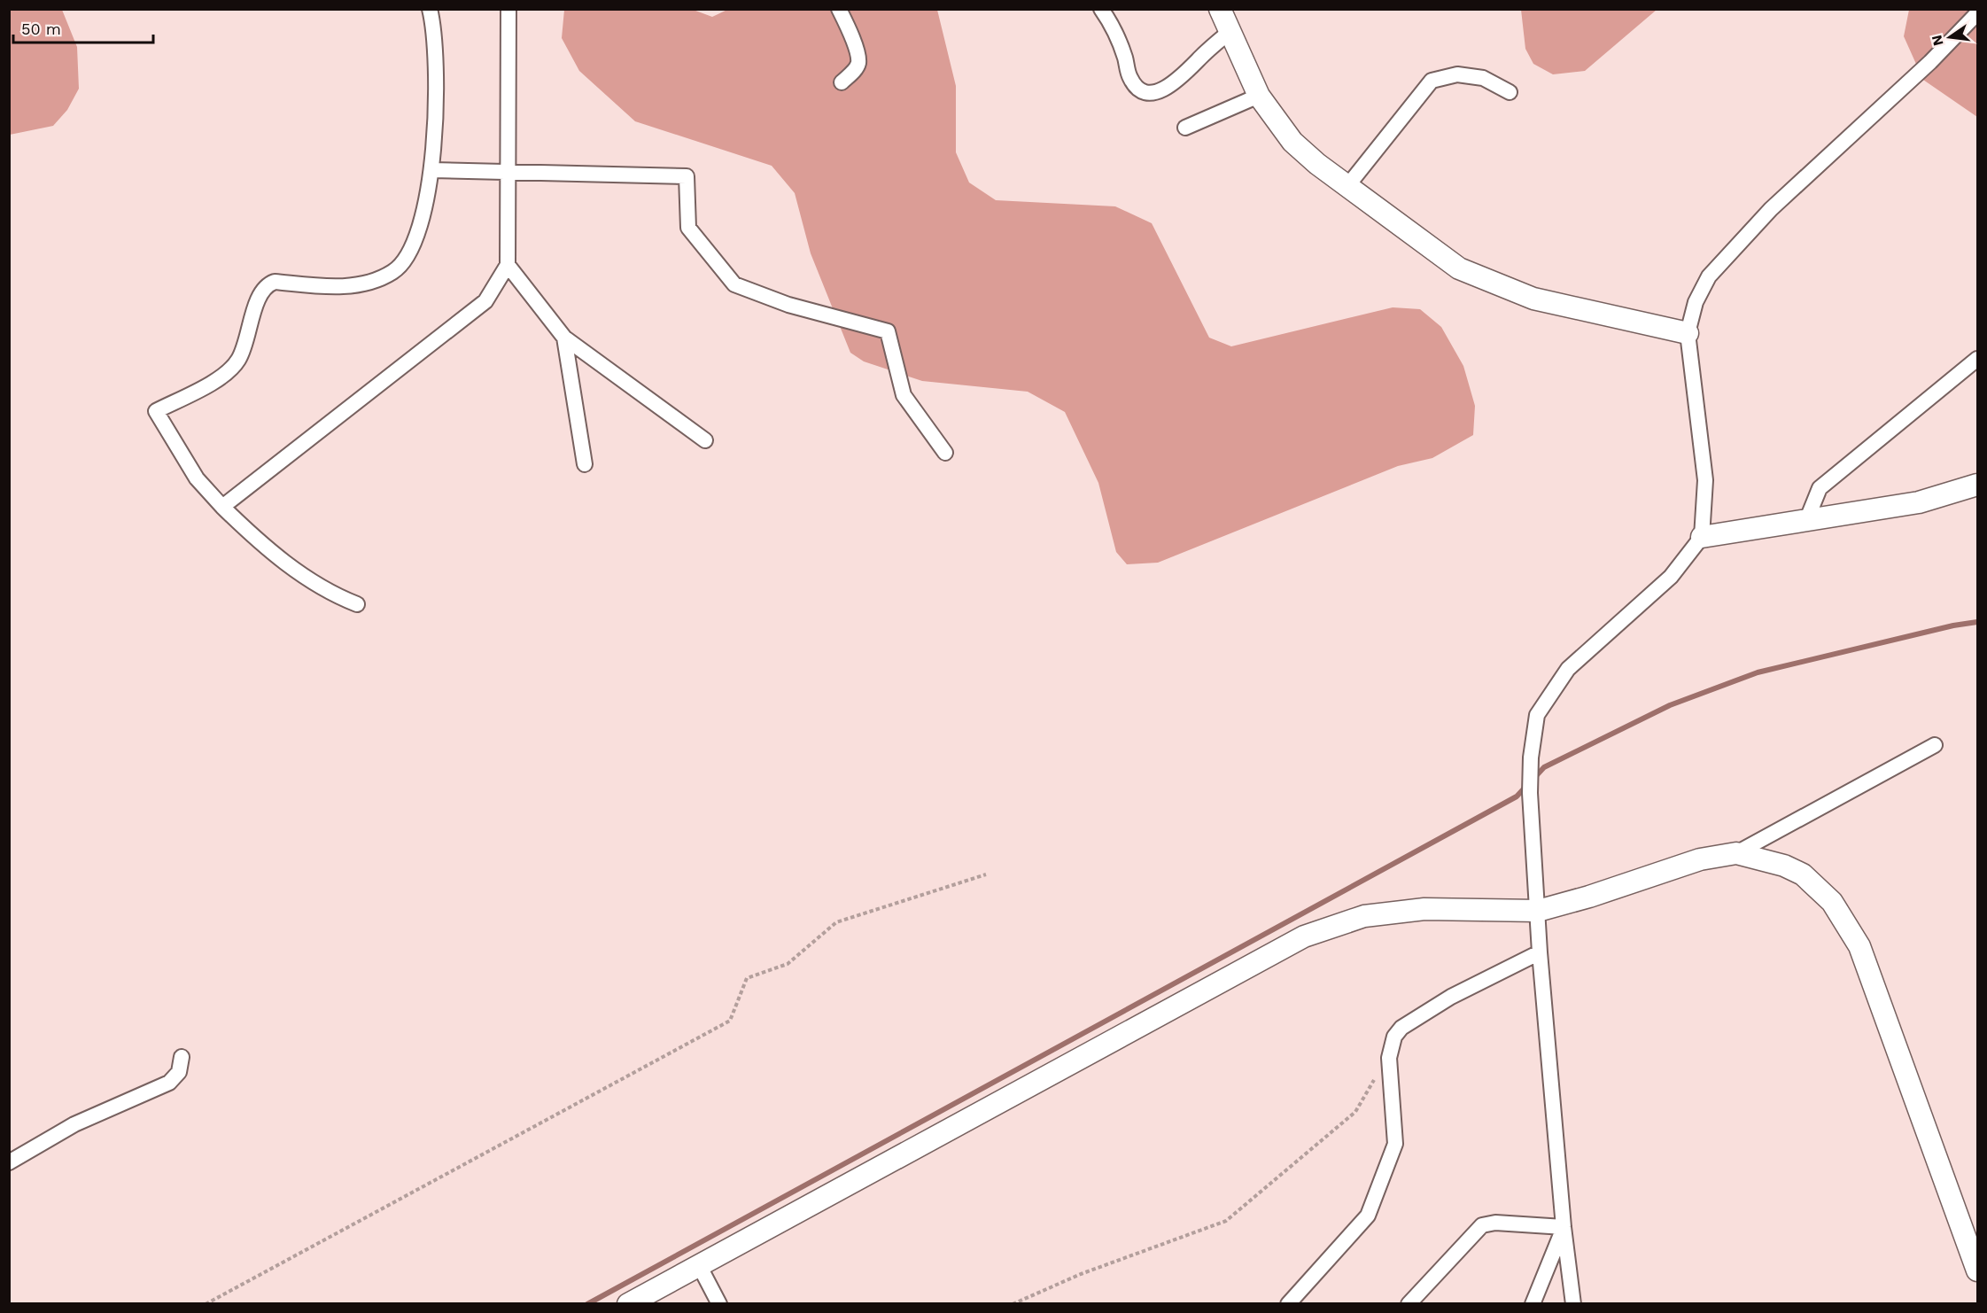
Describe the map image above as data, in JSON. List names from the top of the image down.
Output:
{
  "scale_bar": "50 m",
  "north": "left"
}
